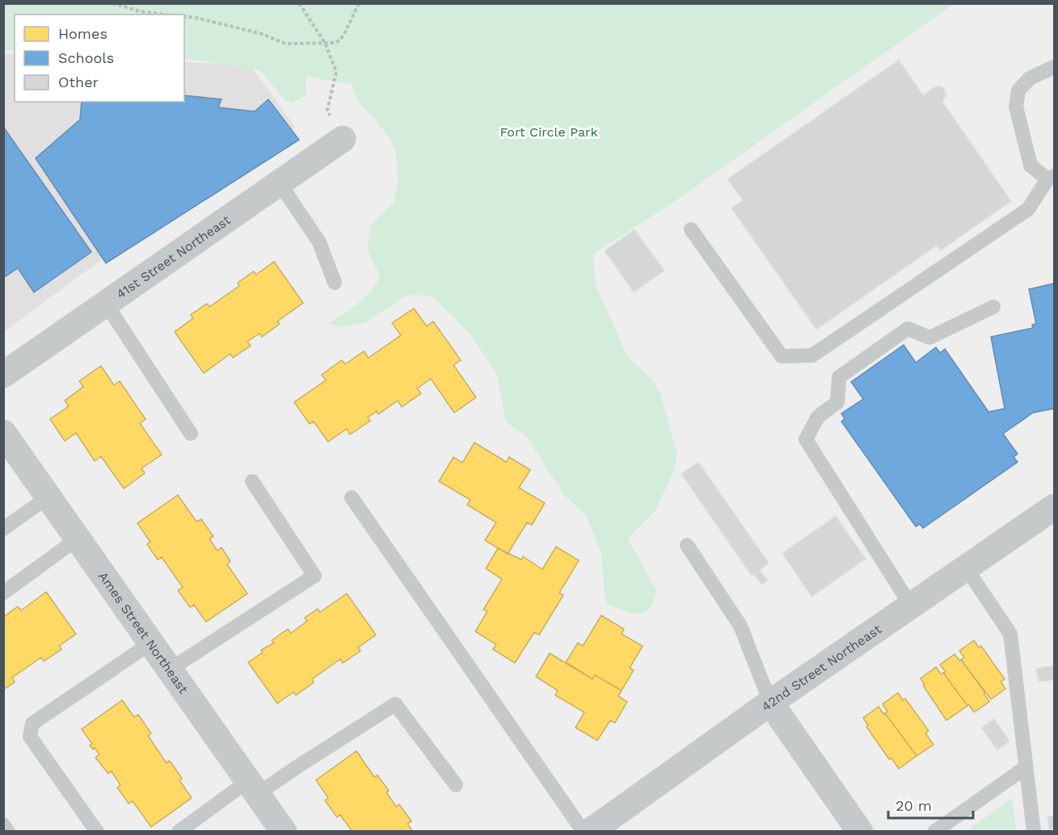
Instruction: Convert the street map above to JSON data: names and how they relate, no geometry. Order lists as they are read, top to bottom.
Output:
{
  "streets": {
    "street": ["41st Street Northeast", "Ames Street Northeast", "42nd Street Northeast"]
  },
  "parks": ["Fort Circle Park"],
  "legend": ["Homes", "Schools", "Other"],
  "scale_bar": "20 m"
}
